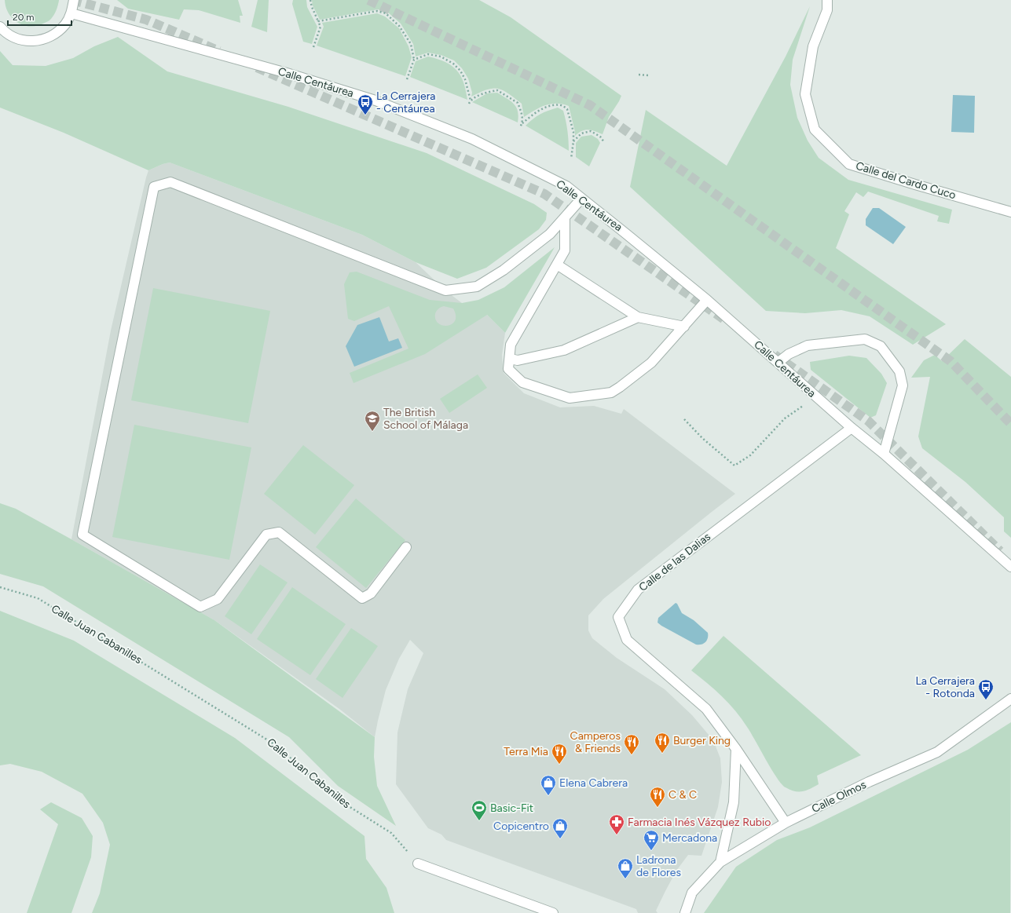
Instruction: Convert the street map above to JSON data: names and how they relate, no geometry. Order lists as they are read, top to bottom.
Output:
{
  "streets": {
    "street": [
      "Calle Centáurea",
      "Calle del Cardo Cuco",
      "Calle de las Dalias",
      "Calle Olmos"
    ],
    "path": ["Calle Juan Cabanilles"]
  },
  "crossings": [
    ["Calle Centáurea", "Calle de las Dalias"],
    ["Calle de las Dalias", "Calle Olmos"]
  ],
  "places": {
    "bus stop": ["La Cerrajera - Centáurea", "La Cerrajera - Rotonda"],
    "school or university": ["The British School of Málaga"],
    "restaurant": [
      "Burger King",
      "Camperos & Friends",
      "Terra Mia",
      "C & C"
    ],
    "shop": ["Elena Cabrera", "Copicentro", "Ladrona de Flores"],
    "sports": ["Basic-Fit"],
    "pharmacy": ["Farmacia Inés Vázquez Rubio"],
    "supermarket": ["Mercadona"]
  },
  "scale_bar": "20 m"
}
